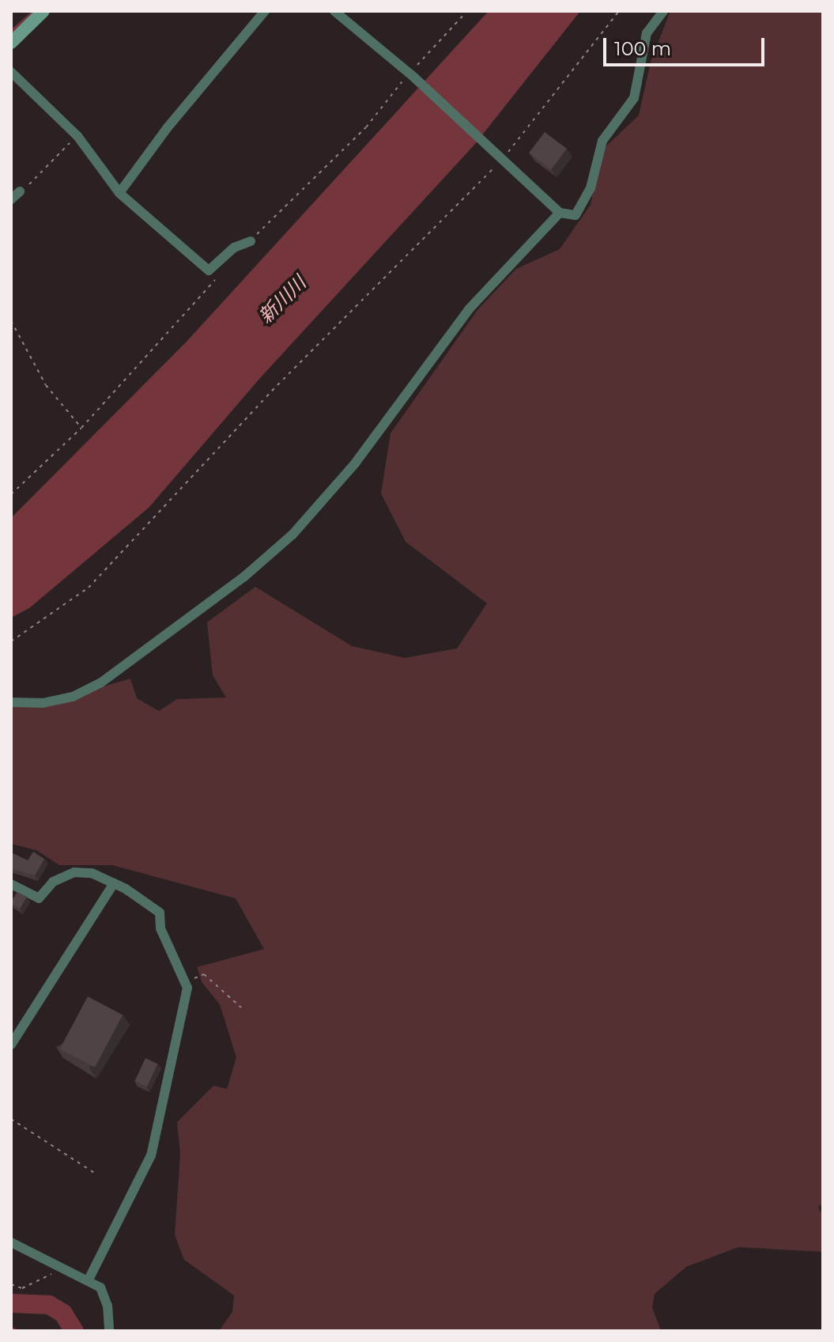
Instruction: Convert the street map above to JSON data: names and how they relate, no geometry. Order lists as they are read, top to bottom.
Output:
{
  "water": ["新川川"],
  "scale_bar": "100 m"
}
